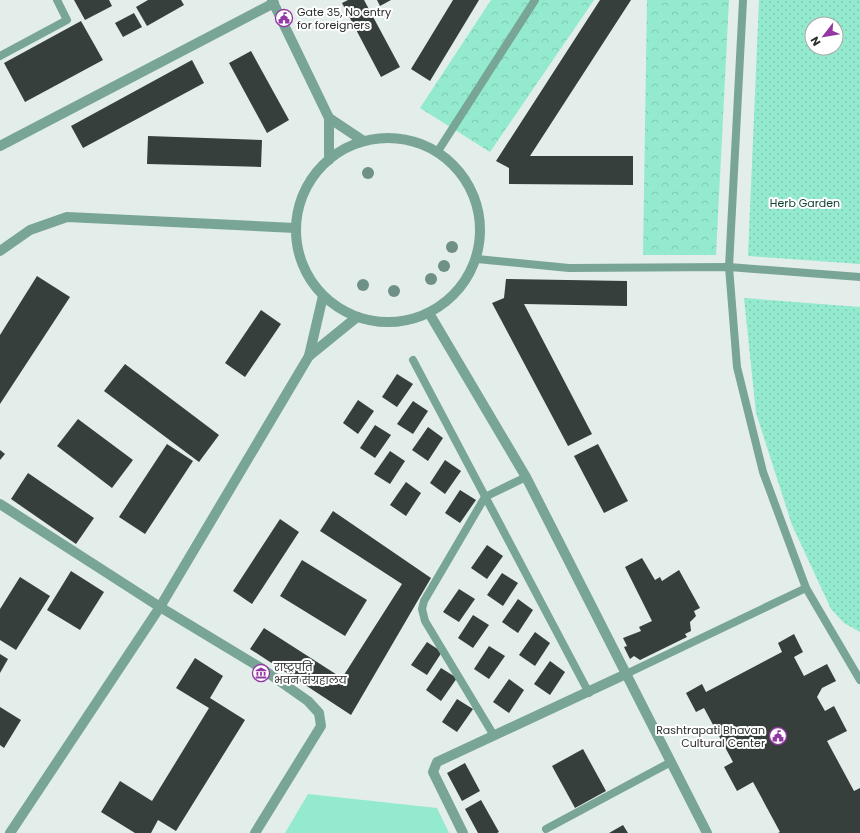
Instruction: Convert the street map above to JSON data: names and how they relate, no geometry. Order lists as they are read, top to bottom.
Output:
{
  "parks": ["Herb Garden"],
  "places": {
    "public building": ["Gate 35, No entry for foreigners", "Rashtrapati Bhavan Cultural Center"],
    "museum": ["राष्ट्रपति भवन संग्रहालय"]
  },
  "north": "bottom left"
}
